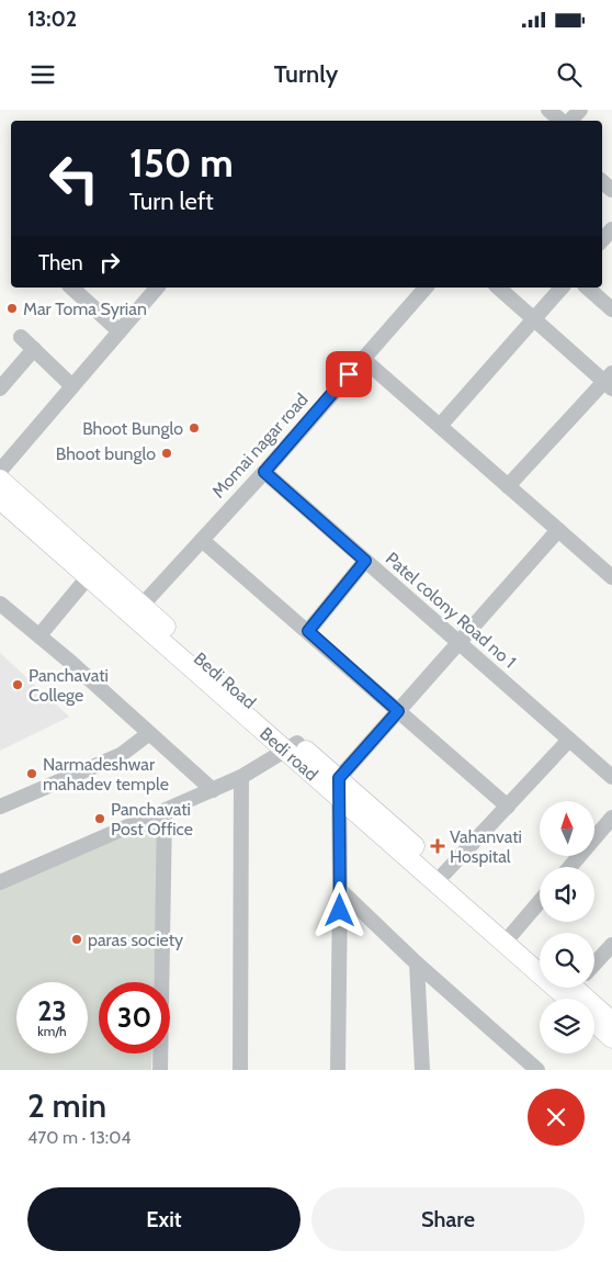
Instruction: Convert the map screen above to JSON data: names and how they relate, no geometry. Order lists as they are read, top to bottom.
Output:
{
  "streets": {
    "main road": ["Bedi Road", "Bedi road"],
    "street": ["Momai nagar road", "Patel colony Road no 1"]
  },
  "crossings": [
    ["Momai nagar road", "Patel colony Road no 1"],
    ["Momai nagar road", "Bedi Road"],
    ["Bedi Road", "Bedi road"]
  ],
  "places": {
    "other": [
      "Mar Toma Syrian",
      "Bhoot Bunglo",
      "Bhoot bunglo",
      "Panchavati College",
      "Narmadeshwar mahadev temple",
      "Panchavati Post Office",
      "paras society"
    ],
    "health": ["Vahanvati Hospital"]
  },
  "north": "top",
  "page": {
    "status": "13:02",
    "header": "Turnly",
    "turn": ["150 m", "Turn left"],
    "then": "Then",
    "speed": "23 km/h",
    "limit": "30",
    "heading": ["2 min", "470 m · 13:04"],
    "buttons": ["Exit", "Share"]
  }
}
